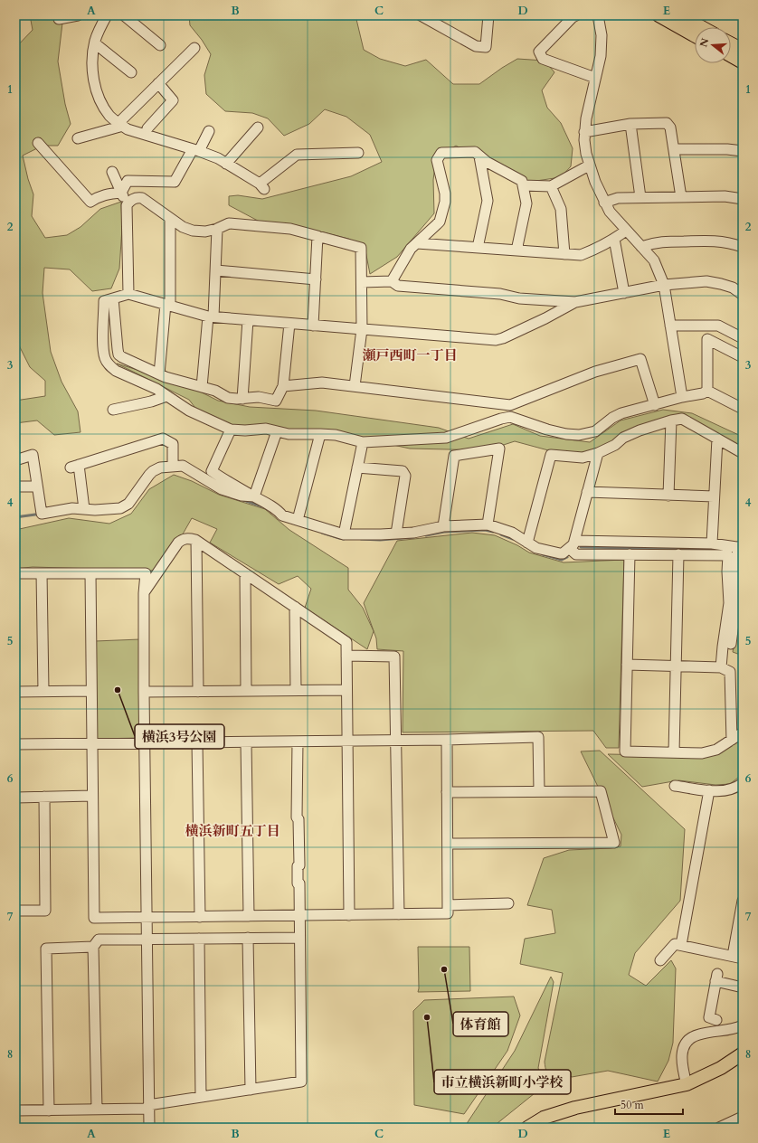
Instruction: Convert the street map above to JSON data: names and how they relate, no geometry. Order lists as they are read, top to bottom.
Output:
{
  "districts": ["瀬戸西町一丁目", "横浜新町五丁目"],
  "places": ["横浜3号公園", "体育館", "市立横浜新町小学校"],
  "scale_bar": "50 m",
  "north": "left",
  "grid": {
    "columns": [
      "A",
      "B",
      "C",
      "D",
      "E"
    ],
    "rows": [
      "1",
      "2",
      "3",
      "4",
      "5",
      "6",
      "7",
      "8"
    ]
  }
}
